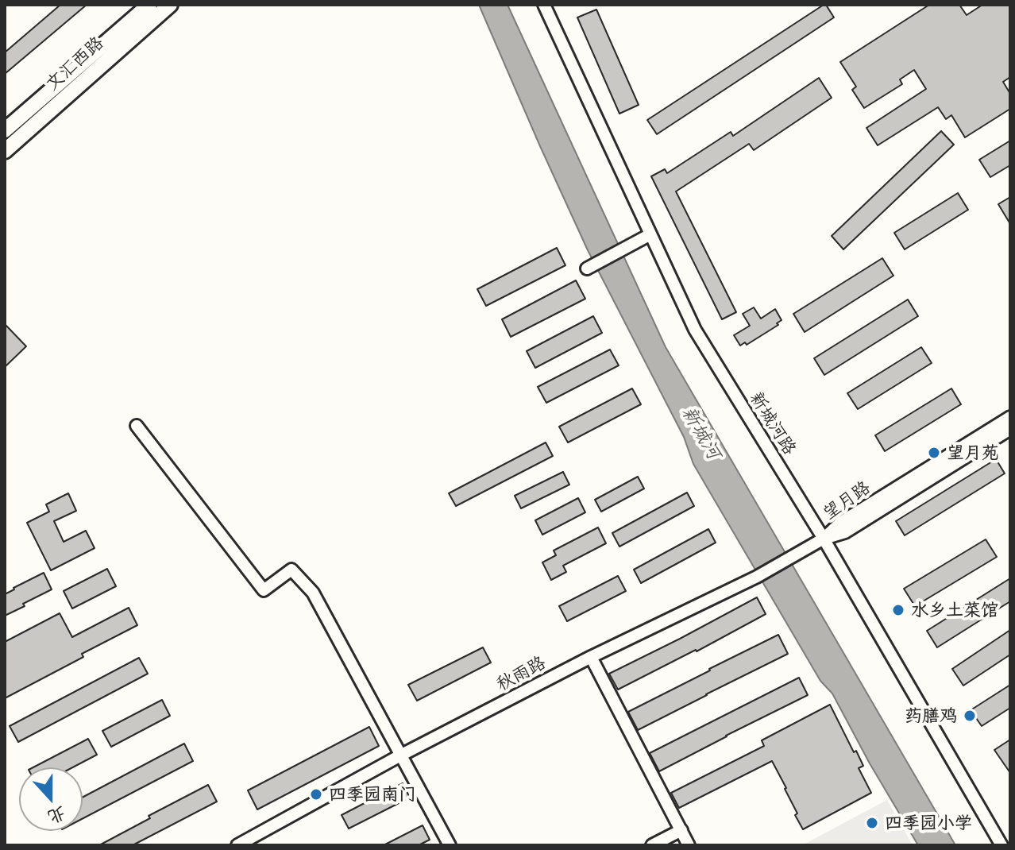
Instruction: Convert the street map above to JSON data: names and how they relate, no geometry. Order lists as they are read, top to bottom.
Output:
{
  "streets": {
    "main road": ["文汇西路"],
    "street": ["新城河路", "望月路", "秋雨路"]
  },
  "crossings": [
    ["新城河路", "望月路"],
    ["新城河路", "秋雨路"],
    ["望月路", "秋雨路"]
  ],
  "water": ["新城河"],
  "places": [
    "望月苑",
    "水乡土菜馆",
    "药膳鸡",
    "四季园南门",
    "四季园小学"
  ],
  "north": "bottom"
}
